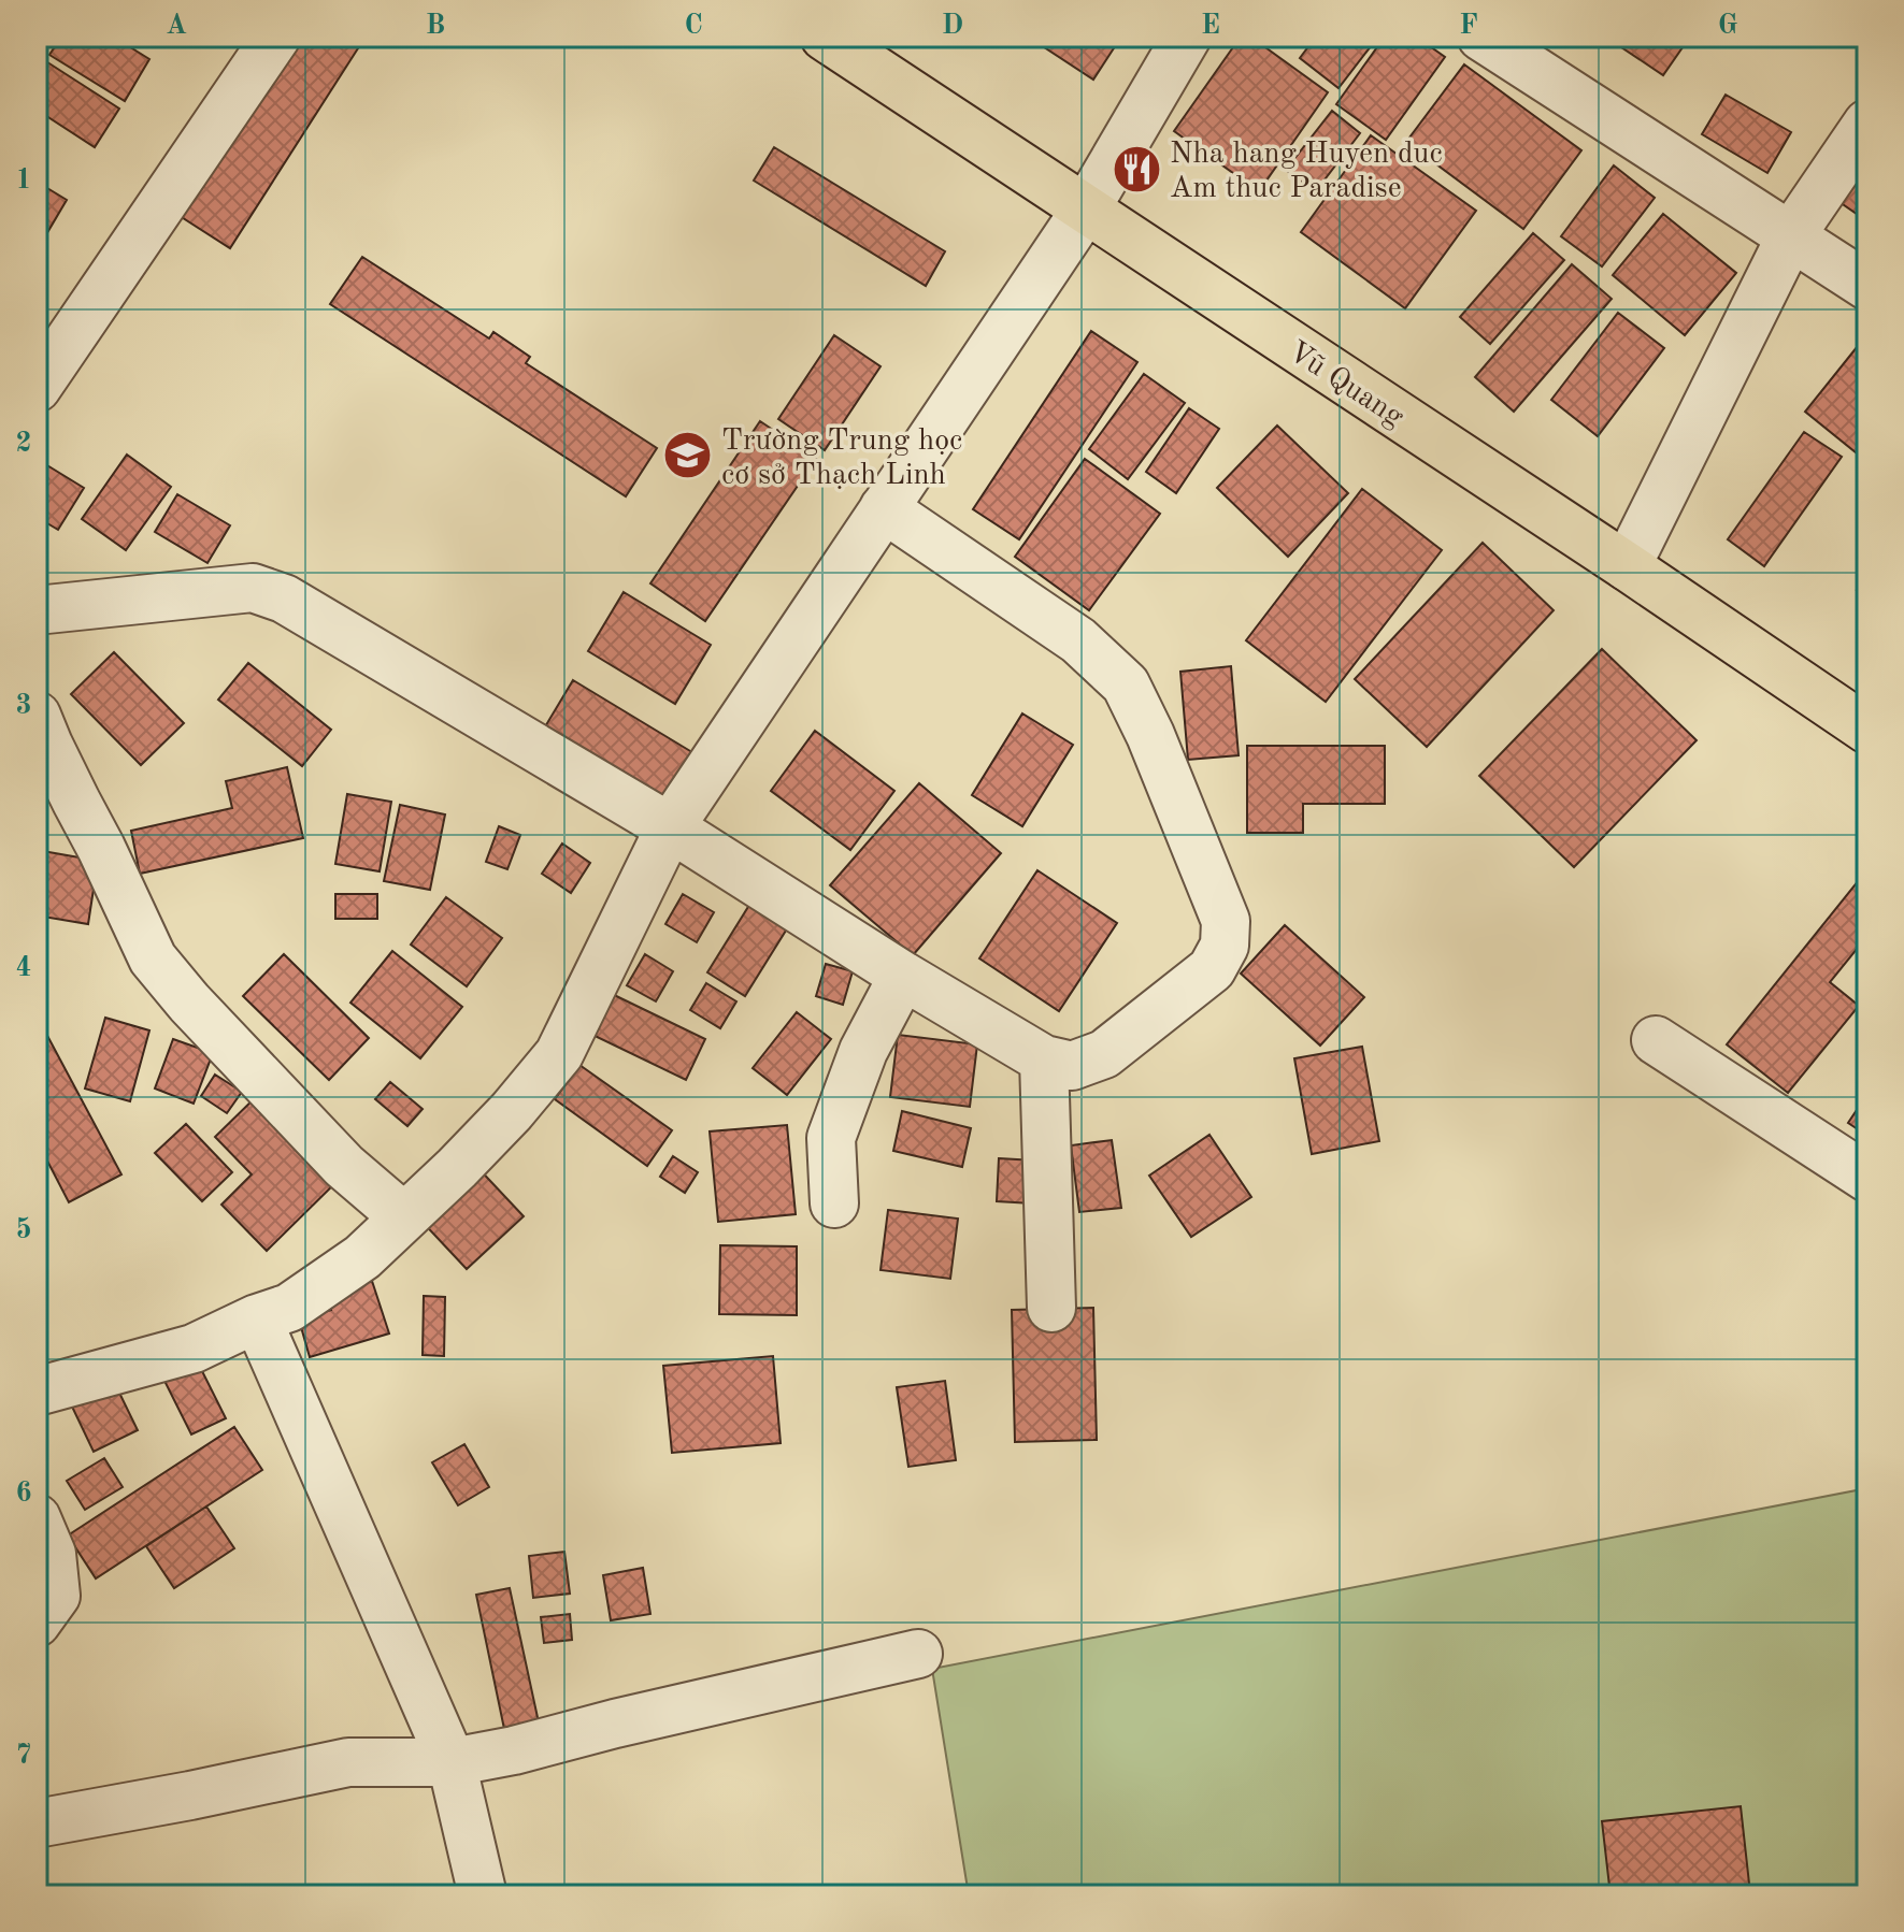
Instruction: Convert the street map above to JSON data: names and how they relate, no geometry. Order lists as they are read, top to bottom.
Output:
{
  "streets": {
    "main road": ["Vũ Quang"]
  },
  "places": {
    "restaurant": ["Nha hang Huyen duc Am thuc Paradise"],
    "school or university": ["Trường Trung học cơ sở Thạch Linh"]
  },
  "grid": {
    "columns": [
      "A",
      "B",
      "C",
      "D",
      "E",
      "F",
      "G"
    ],
    "rows": [
      "1",
      "2",
      "3",
      "4",
      "5",
      "6",
      "7"
    ]
  }
}
